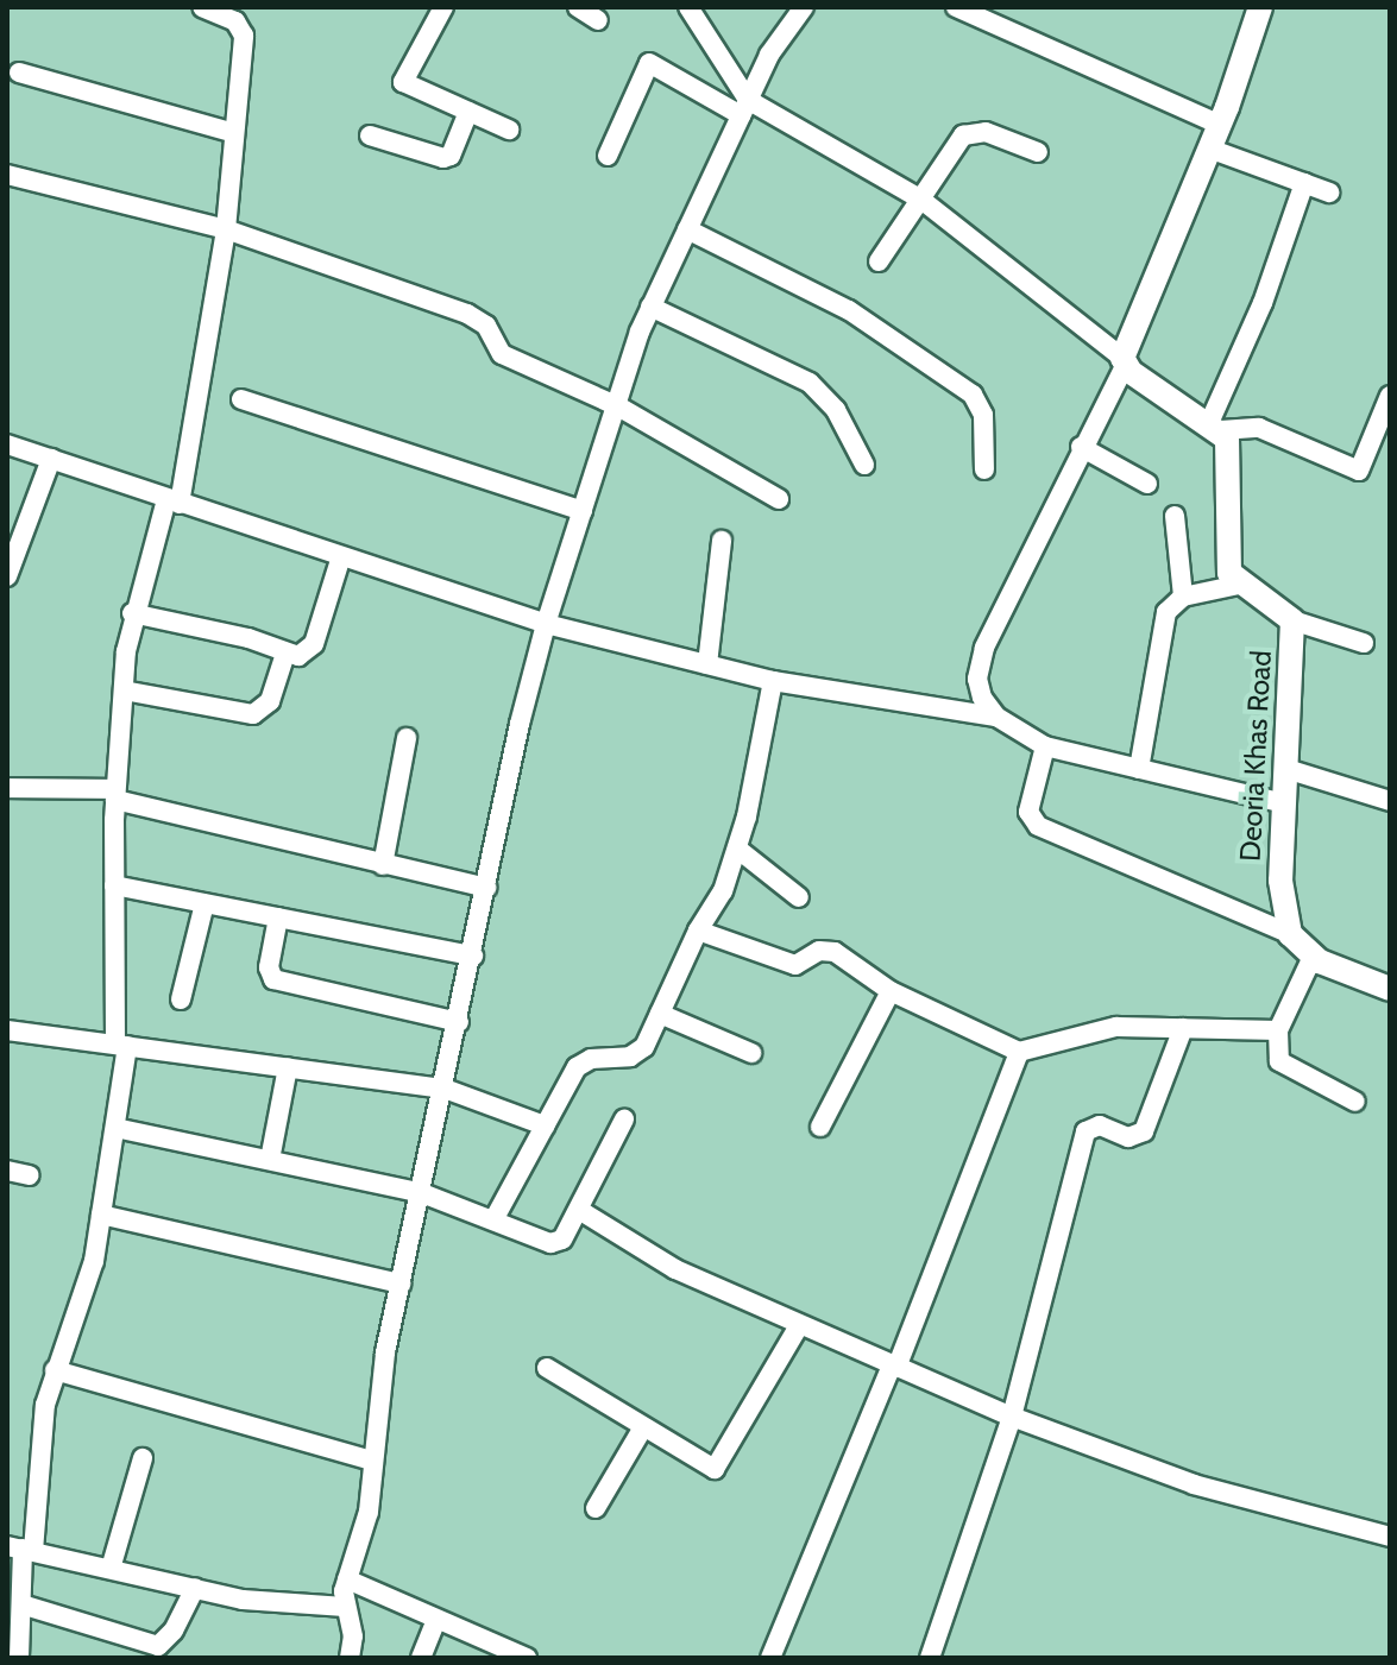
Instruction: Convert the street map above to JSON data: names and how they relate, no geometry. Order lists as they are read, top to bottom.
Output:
{
  "streets": {
    "street": ["Deoria Khas Road"]
  }
}
